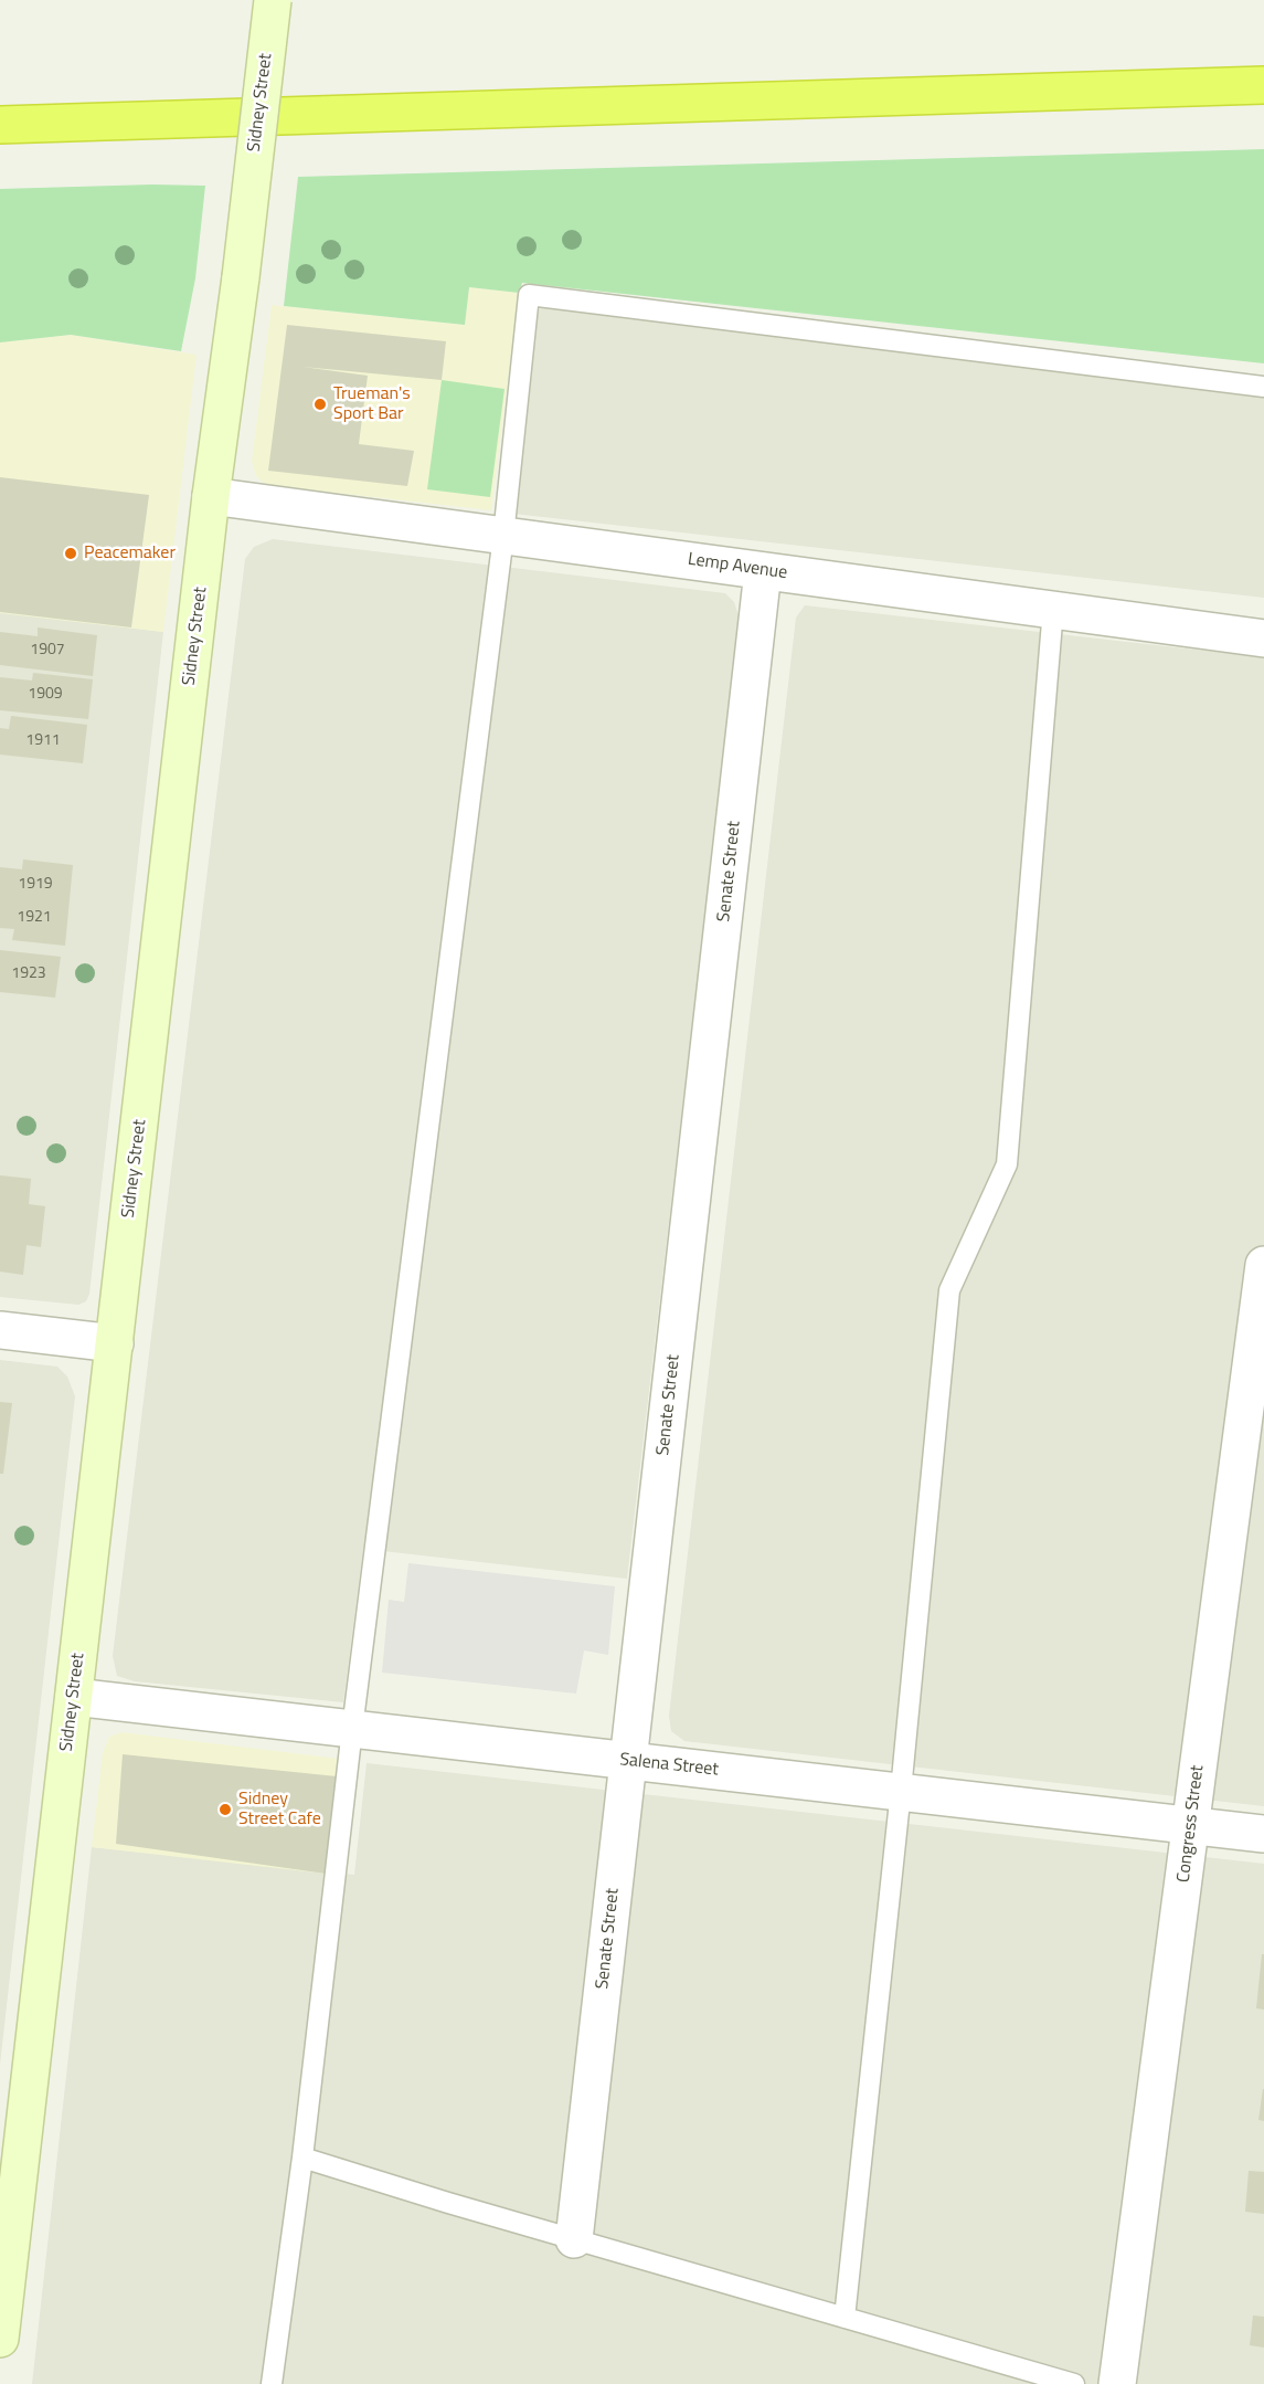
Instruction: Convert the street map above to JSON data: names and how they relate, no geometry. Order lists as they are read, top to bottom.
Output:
{
  "streets": {
    "street": [
      "Sidney Street",
      "Lemp Avenue",
      "Senate Street",
      "Salena Street",
      "Congress Street"
    ]
  },
  "crossings": [
    ["Sidney Street", "Lemp Avenue"],
    ["Sidney Street", "Salena Street"],
    ["Lemp Avenue", "Senate Street"],
    ["Senate Street", "Salena Street"],
    ["Salena Street", "Congress Street"]
  ],
  "places": ["Trueman's Sport Bar", "Peacemaker", "Sidney Street Cafe"],
  "house_numbers": [
    "1907",
    "1909",
    "1911",
    "1919",
    "1921",
    "1923"
  ]
}
